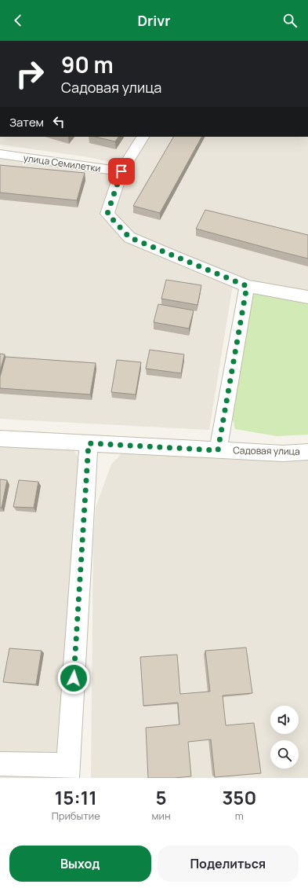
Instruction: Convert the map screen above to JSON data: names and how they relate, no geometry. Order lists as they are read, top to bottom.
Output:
{
  "streets": {
    "street": ["улица Семилетки", "Садовая улица"]
  },
  "page": {
    "header": "Drivr",
    "turn": ["90 m", "Садовая улица"],
    "then": "Затем",
    "eta": [
      "15:11",
      "Прибытие",
      "5",
      "мин",
      "350",
      "m"
    ],
    "buttons": ["Выход", "Поделиться"]
  }
}
